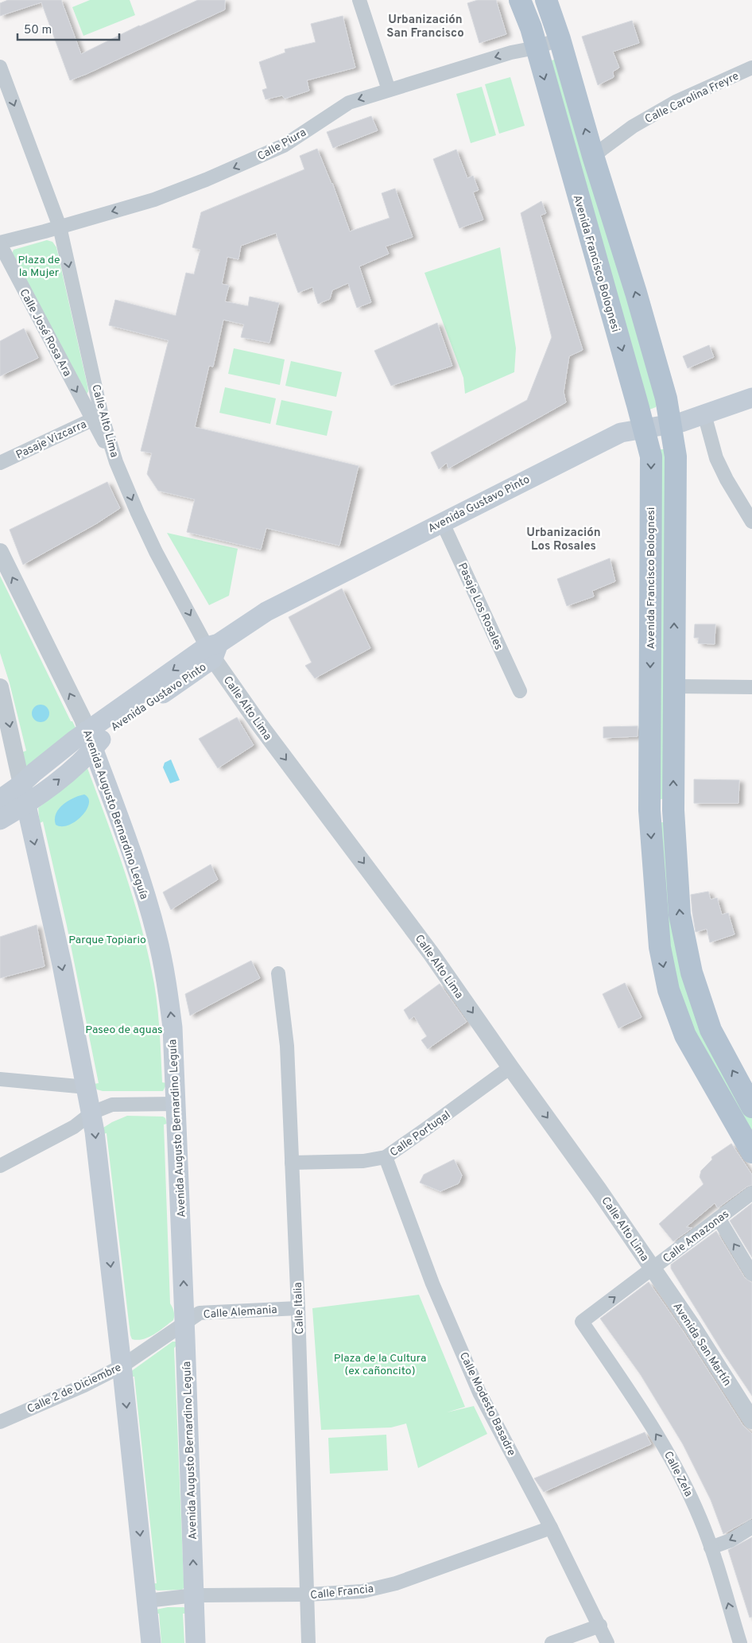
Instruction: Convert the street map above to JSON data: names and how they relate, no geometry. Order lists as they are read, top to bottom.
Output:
{
  "streets": {
    "main road": ["Avenida Francisco Bolognesi", "Avenida Gustavo Pinto", "Avenida Augusto Bernardino Leguía"],
    "street": [
      "Calle Carolina Freyre",
      "Calle Piura",
      "Calle José Rosa Ara",
      "Calle Alto Lima",
      "Pasaje Vizcarra",
      "Pasaje Los Rosales",
      "Calle Portugal",
      "Calle Amazonas",
      "Calle Italia",
      "Calle Alemania",
      "Avenida San Martín",
      "Calle 2 de Diciembre",
      "Calle Modesto Basadre",
      "Calle Zela",
      "Calle Francia"
    ]
  },
  "crossings": [
    ["Calle Piura", "Avenida Francisco Bolognesi"],
    ["Calle Piura", "Calle José Rosa Ara"],
    ["Calle Piura", "Calle Alto Lima"],
    ["Avenida Francisco Bolognesi", "Avenida Gustavo Pinto"],
    ["Calle José Rosa Ara", "Calle Alto Lima"],
    ["Calle José Rosa Ara", "Pasaje Vizcarra"],
    ["Calle Alto Lima", "Pasaje Vizcarra"],
    ["Calle Alto Lima", "Avenida Gustavo Pinto"],
    ["Calle Alto Lima", "Calle Portugal"],
    ["Calle Alto Lima", "Calle Amazonas"],
    ["Calle Alto Lima", "Avenida San Martín"],
    ["Avenida Gustavo Pinto", "Pasaje Los Rosales"],
    ["Avenida Gustavo Pinto", "Avenida Augusto Bernardino Leguía"],
    ["Avenida Augusto Bernardino Leguía", "Calle Alemania"],
    ["Avenida Augusto Bernardino Leguía", "Calle 2 de Diciembre"],
    ["Avenida Augusto Bernardino Leguía", "Calle Francia"],
    ["Calle Portugal", "Calle Italia"],
    ["Calle Portugal", "Calle Modesto Basadre"],
    ["Calle Amazonas", "Avenida San Martín"],
    ["Calle Amazonas", "Calle Zela"],
    ["Calle Italia", "Calle Alemania"],
    ["Calle Italia", "Calle Francia"],
    ["Calle Alemania", "Calle 2 de Diciembre"],
    ["Calle Modesto Basadre", "Calle Francia"]
  ],
  "one_way": [
    "Calle Piura",
    "Calle José Rosa Ara",
    "Calle Alto Lima",
    "Avenida Augusto Bernardino Leguía",
    "Calle Amazonas",
    "Calle Zela"
  ],
  "districts": ["Urbanización San Francisco", "Urbanización Los Rosales"],
  "parks": [
    "Plaza de la Mujer",
    "Parque Topiario",
    "Paseo de aguas",
    "Plaza de la Cultura (ex cañoncito)"
  ],
  "scale_bar": "50 m"
}
